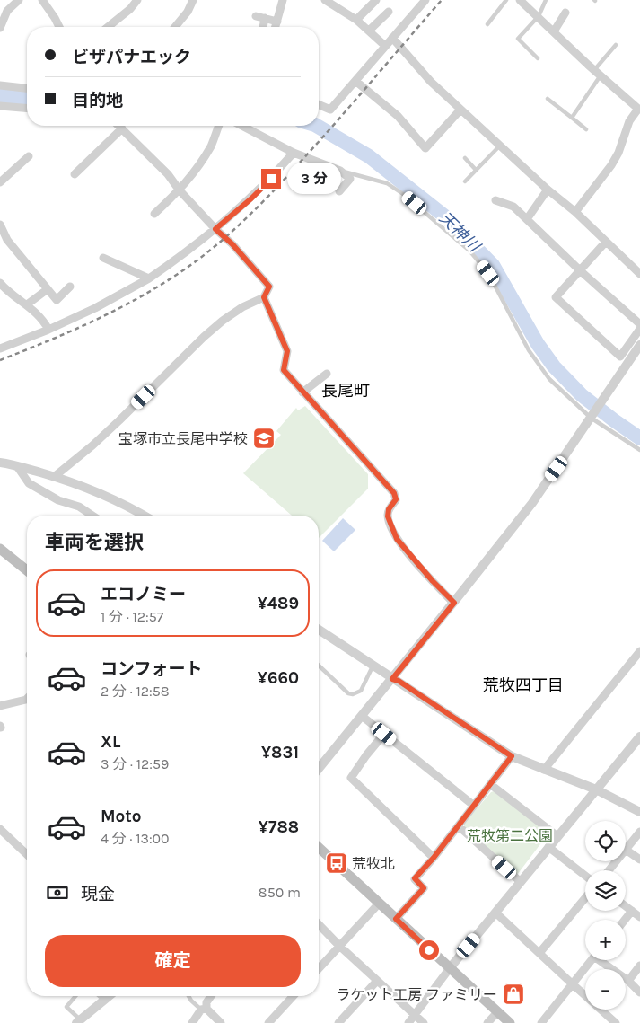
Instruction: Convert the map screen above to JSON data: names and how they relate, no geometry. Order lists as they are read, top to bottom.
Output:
{
  "districts": ["長尾町", "荒牧四丁目"],
  "water": ["天神川"],
  "parks": ["荒牧第二公園"],
  "places": {
    "school or university": ["宝塚市立長尾中学校"],
    "bus stop": ["荒牧北"],
    "shop": ["ラケット工房 ファミリー"]
  },
  "page": {
    "banner": ["ビザパナエック", "目的地"],
    "bubble": "3 分",
    "heading": "車両を選択",
    "list": [
      {
        "name": "エコノミー",
        "note": "1 分 · 12:57",
        "value": "¥489"
      },
      {
        "name": "コンフォート",
        "note": "2 分 · 12:58",
        "value": "¥660"
      },
      {
        "name": "XL",
        "note": "3 分 · 12:59",
        "value": "¥831"
      },
      {
        "name": "Moto",
        "note": "4 分 · 13:00",
        "value": "¥788"
      }
    ],
    "map_buttons": ["+", "−"],
    "pay": ["現金", "850 m"],
    "buttons": "確定"
  }
}
